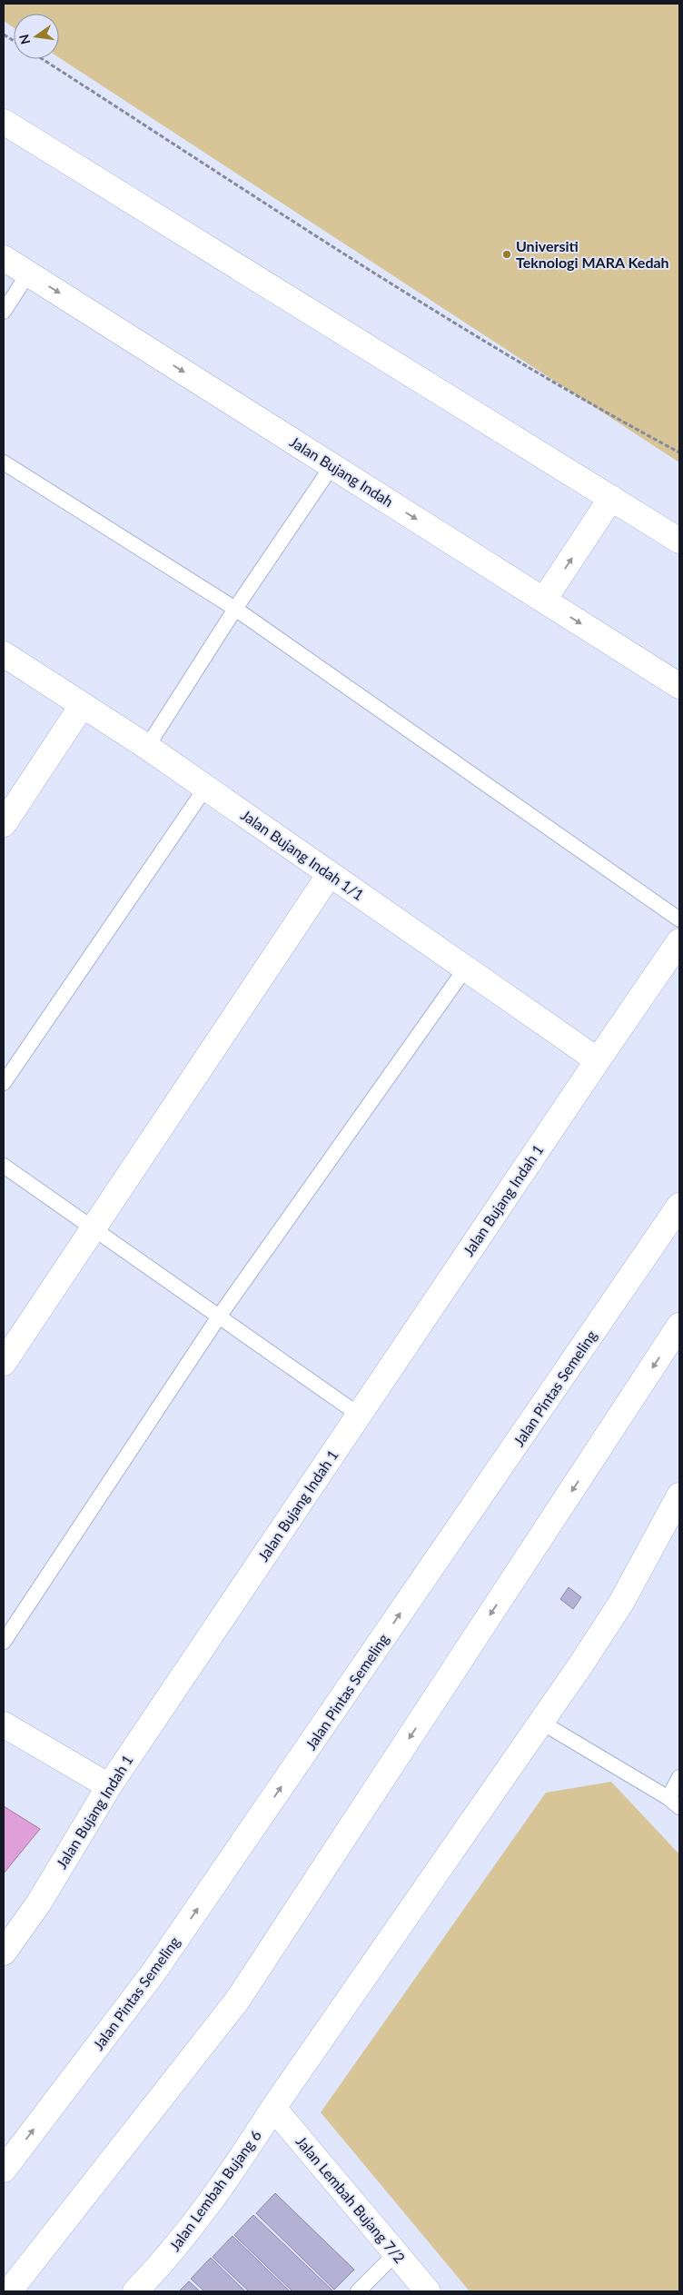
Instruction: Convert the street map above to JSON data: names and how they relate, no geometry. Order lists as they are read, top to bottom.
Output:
{
  "streets": {
    "street": [
      "Jalan Bujang Indah",
      "Jalan Bujang Indah 1/1",
      "Jalan Bujang Indah 1",
      "Jalan Pintas Semeling",
      "Jalan Lembah Bujang 6",
      "Jalan Lembah Bujang 7/2"
    ]
  },
  "crossings": [
    ["Jalan Bujang Indah 1/1", "Jalan Bujang Indah 1"],
    ["Jalan Lembah Bujang 6", "Jalan Lembah Bujang 7/2"]
  ],
  "places": ["Universiti Teknologi MARA Kedah"],
  "north": "left"
}
